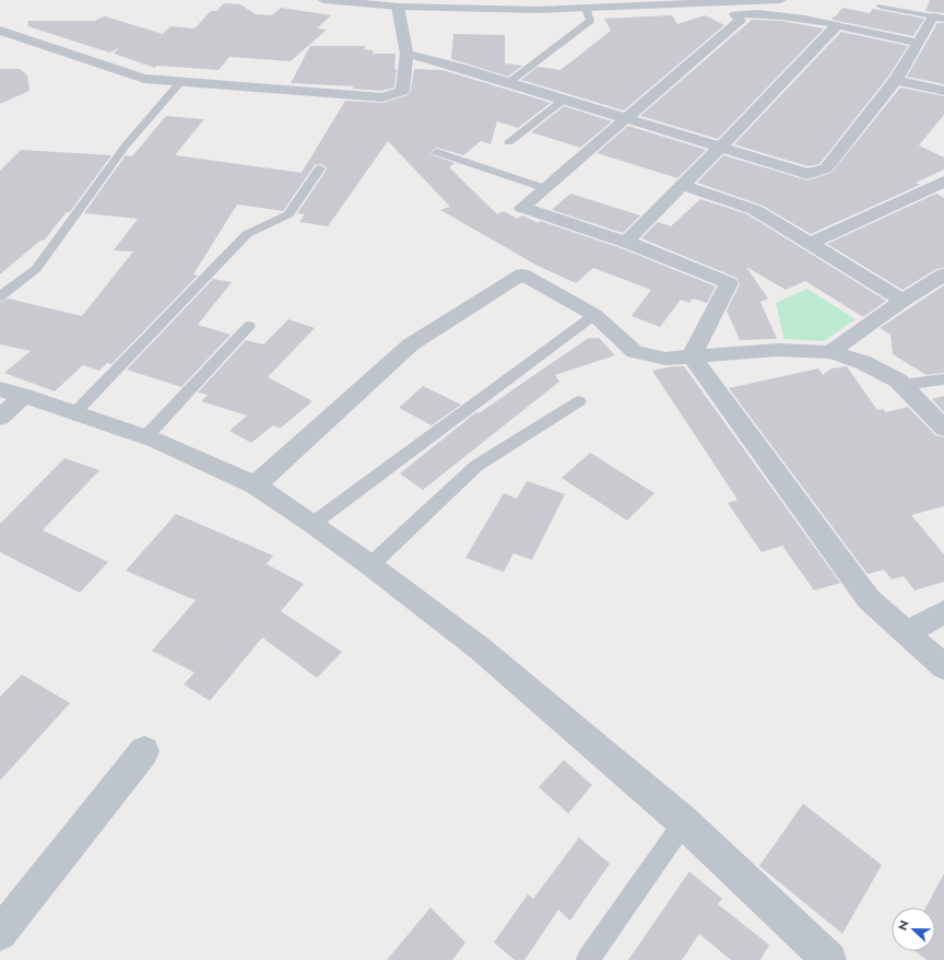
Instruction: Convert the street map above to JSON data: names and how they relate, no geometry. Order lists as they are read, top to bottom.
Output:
{
  "north": "left"
}
